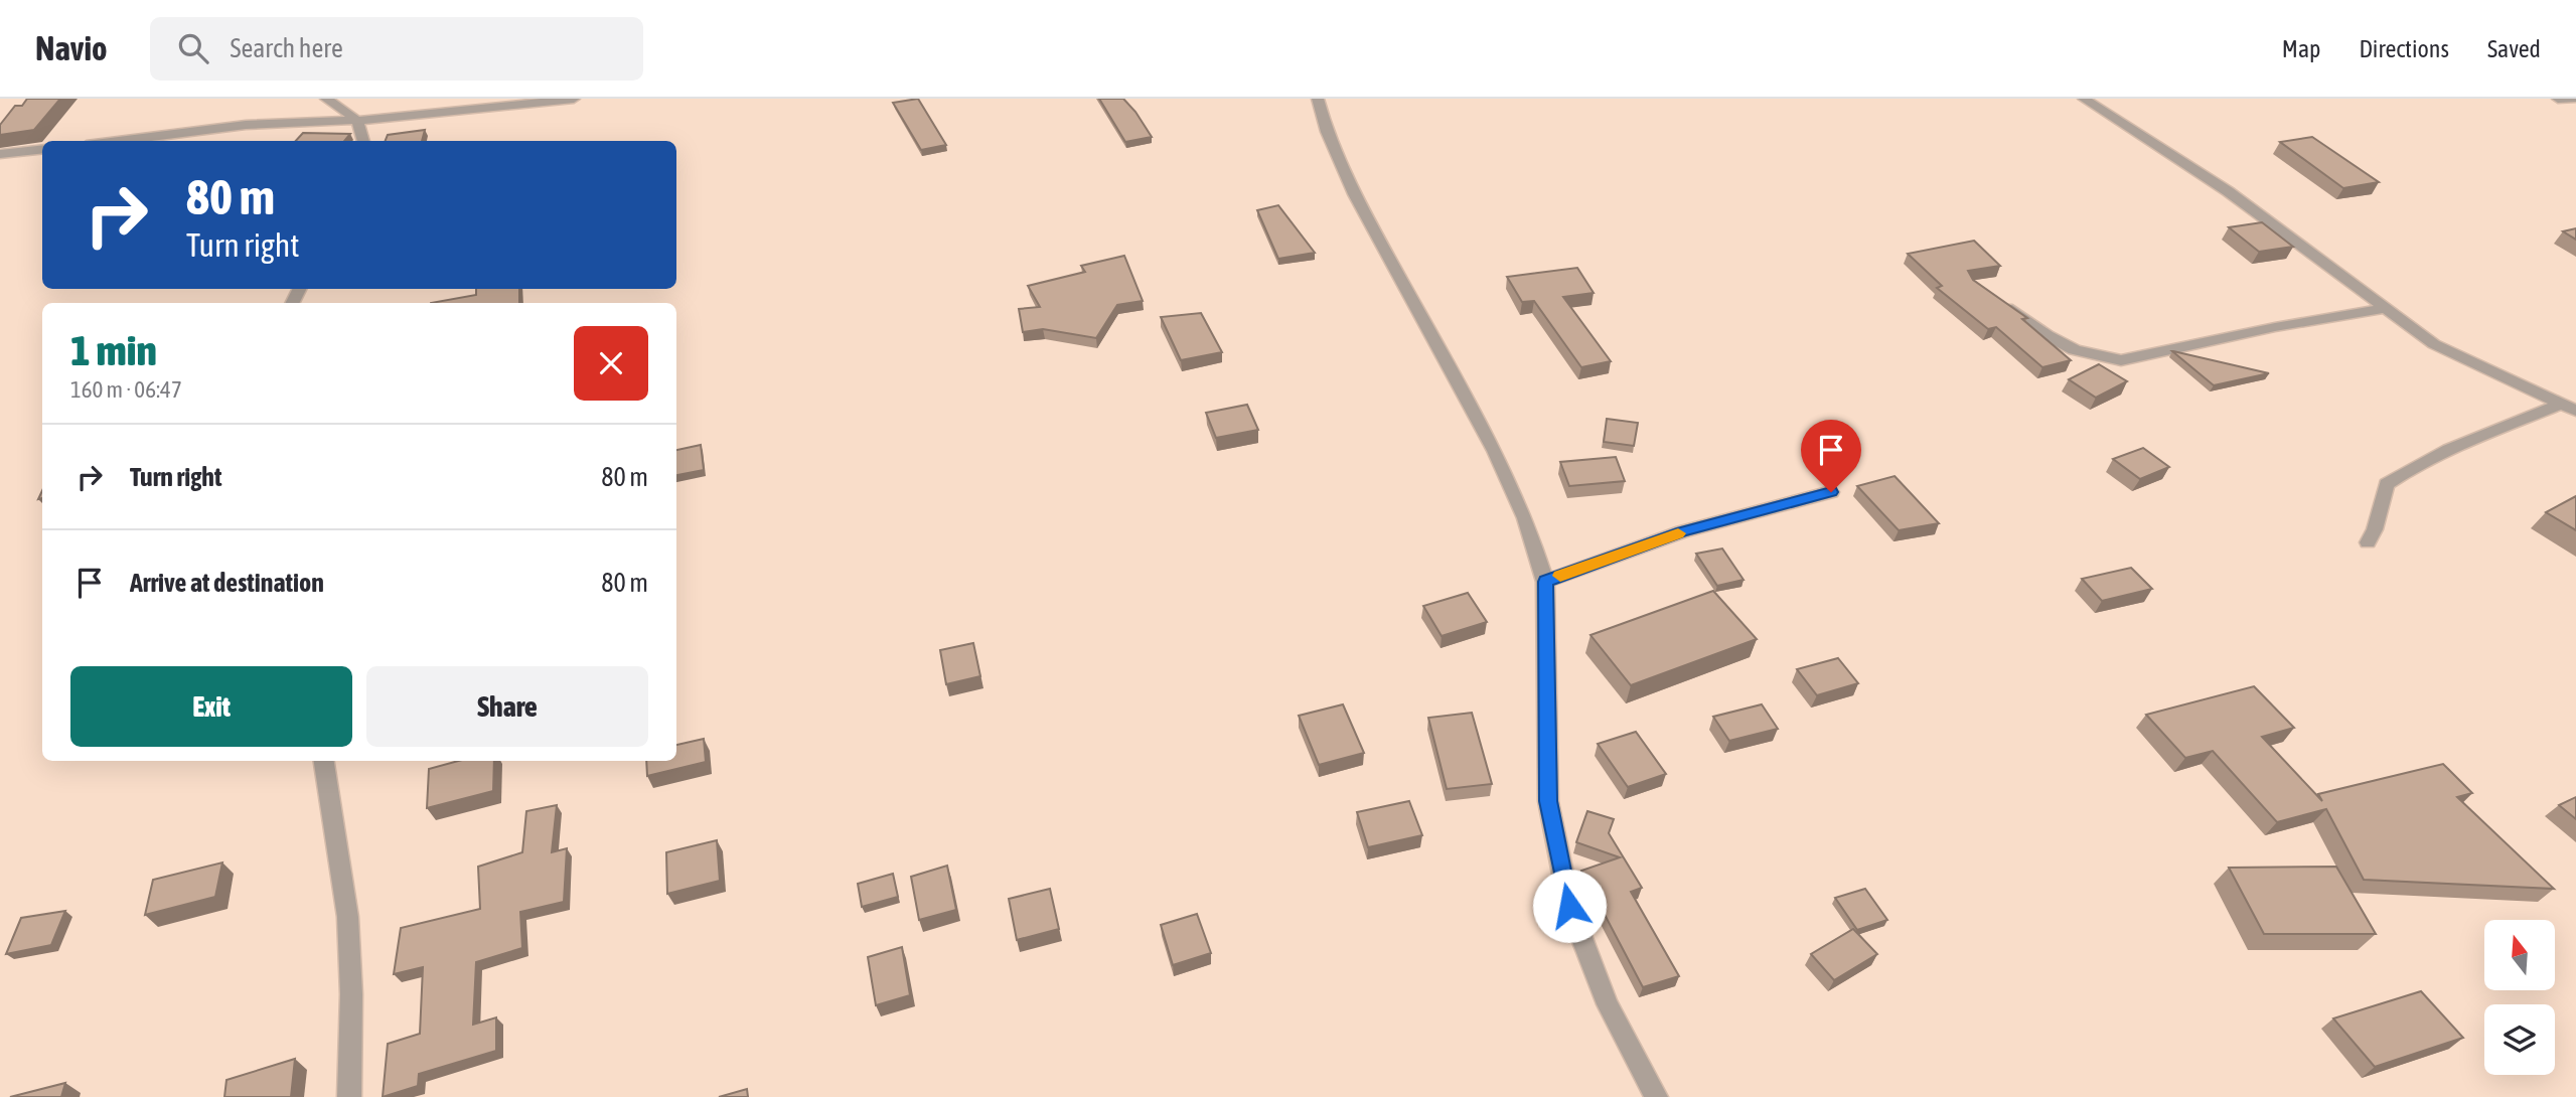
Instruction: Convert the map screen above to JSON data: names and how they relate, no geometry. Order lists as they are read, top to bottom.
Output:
{
  "north": "top",
  "page": {
    "header": "Navio",
    "search": "Search here",
    "nav": ["Map", "Directions", "Saved"],
    "turn": ["80 m", "Turn right"],
    "heading": ["1 min", "160 m · 06:47"],
    "list": [
      {
        "name": "Turn right",
        "value": "80 m"
      },
      {
        "name": "Arrive at destination",
        "value": "80 m"
      }
    ],
    "buttons": ["Exit", "Share"]
  }
}
